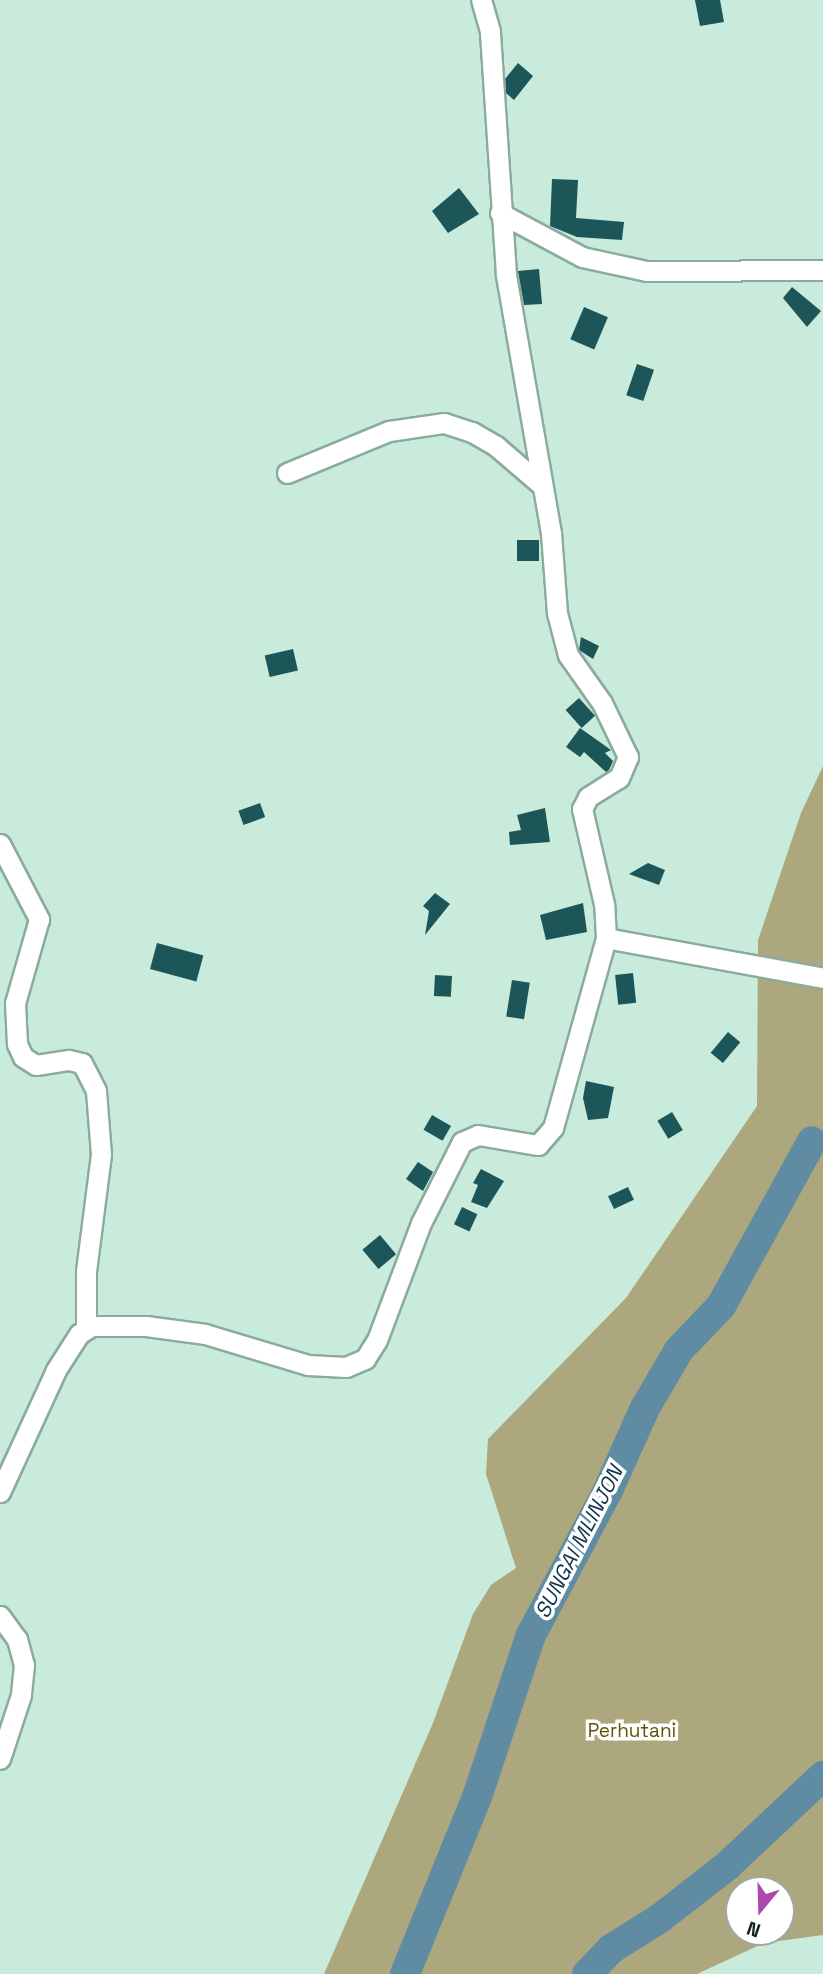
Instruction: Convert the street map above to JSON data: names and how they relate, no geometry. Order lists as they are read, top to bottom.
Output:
{
  "water": ["SUNGAI MLINJON"],
  "parks": ["Perhutani"],
  "north": "bottom"
}
